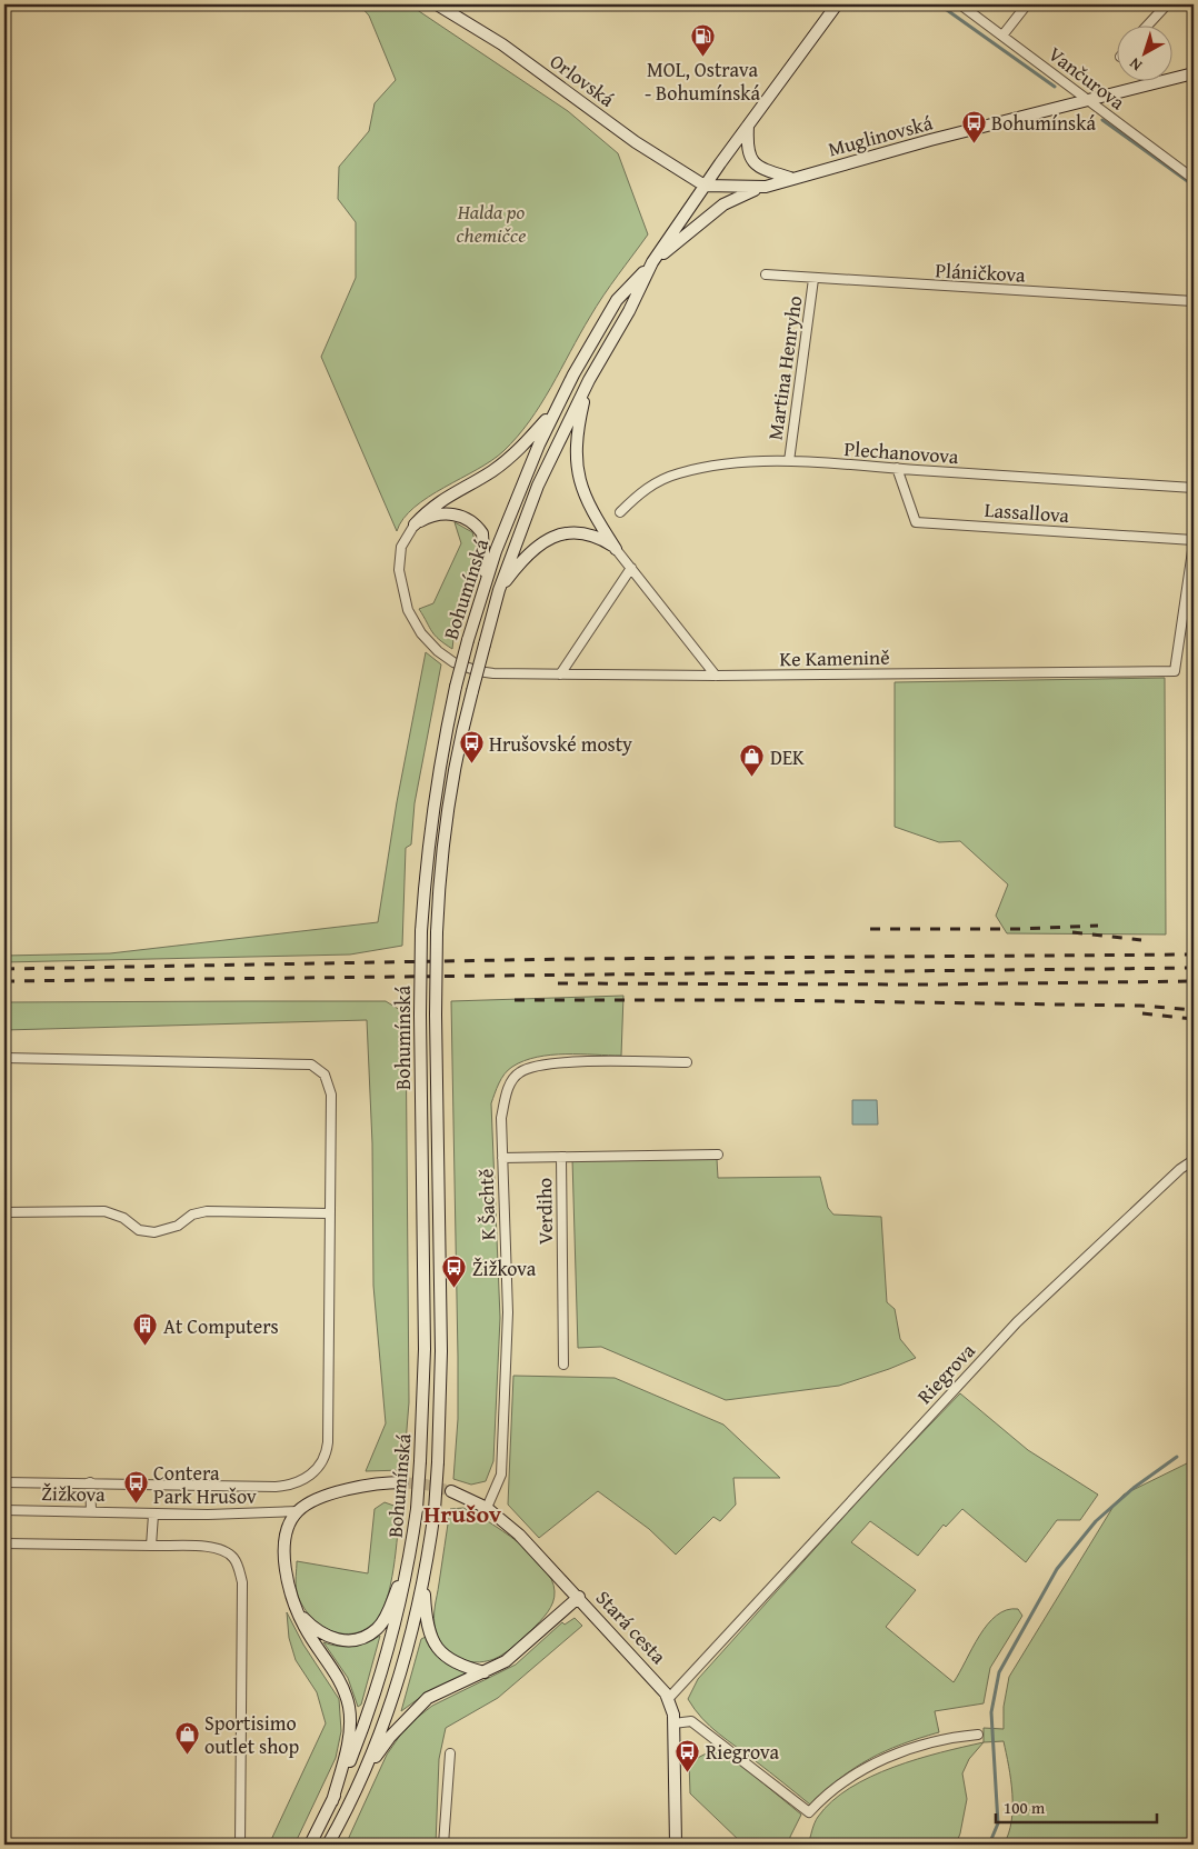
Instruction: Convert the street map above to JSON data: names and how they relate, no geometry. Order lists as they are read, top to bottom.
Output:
{
  "streets": {
    "main road": [
      "Orlovská",
      "Muglinovská",
      "Bohumínská",
      "Žižkova",
      "Stará cesta"
    ],
    "street": [
      "Vančurova",
      "Pláničkova",
      "Martina Henryho",
      "Plechanovova",
      "Lassallova",
      "Ke Kamenině",
      "K Šachtě",
      "Verdiho",
      "Riegrova"
    ]
  },
  "crossings": [
    ["Vančurova", "Muglinovská"],
    ["Orlovská", "Muglinovská"],
    ["Orlovská", "Bohumínská"],
    ["Muglinovská", "Bohumínská"],
    ["Pláničkova", "Martina Henryho"],
    ["Martina Henryho", "Plechanovova"],
    ["Plechanovova", "Lassallova"],
    ["Lassallova", "Ke Kamenině"],
    ["K Šachtě", "Verdiho"],
    ["K Šachtě", "Stará cesta"],
    ["Riegrova", "Stará cesta"]
  ],
  "districts": ["Hrušov"],
  "parks": ["Halda po chemičce"],
  "places": {
    "fuel station": ["MOL, Ostrava - Bohumínská"],
    "bus stop": [
      "Bohumínská",
      "Hrušovské mosty",
      "Žižkova",
      "Contera Park Hrušov",
      "Riegrova"
    ],
    "shop": ["DEK", "Sportisimo outlet shop"],
    "building": ["At Computers"]
  },
  "scale_bar": "100 m",
  "north": "bottom left"
}
